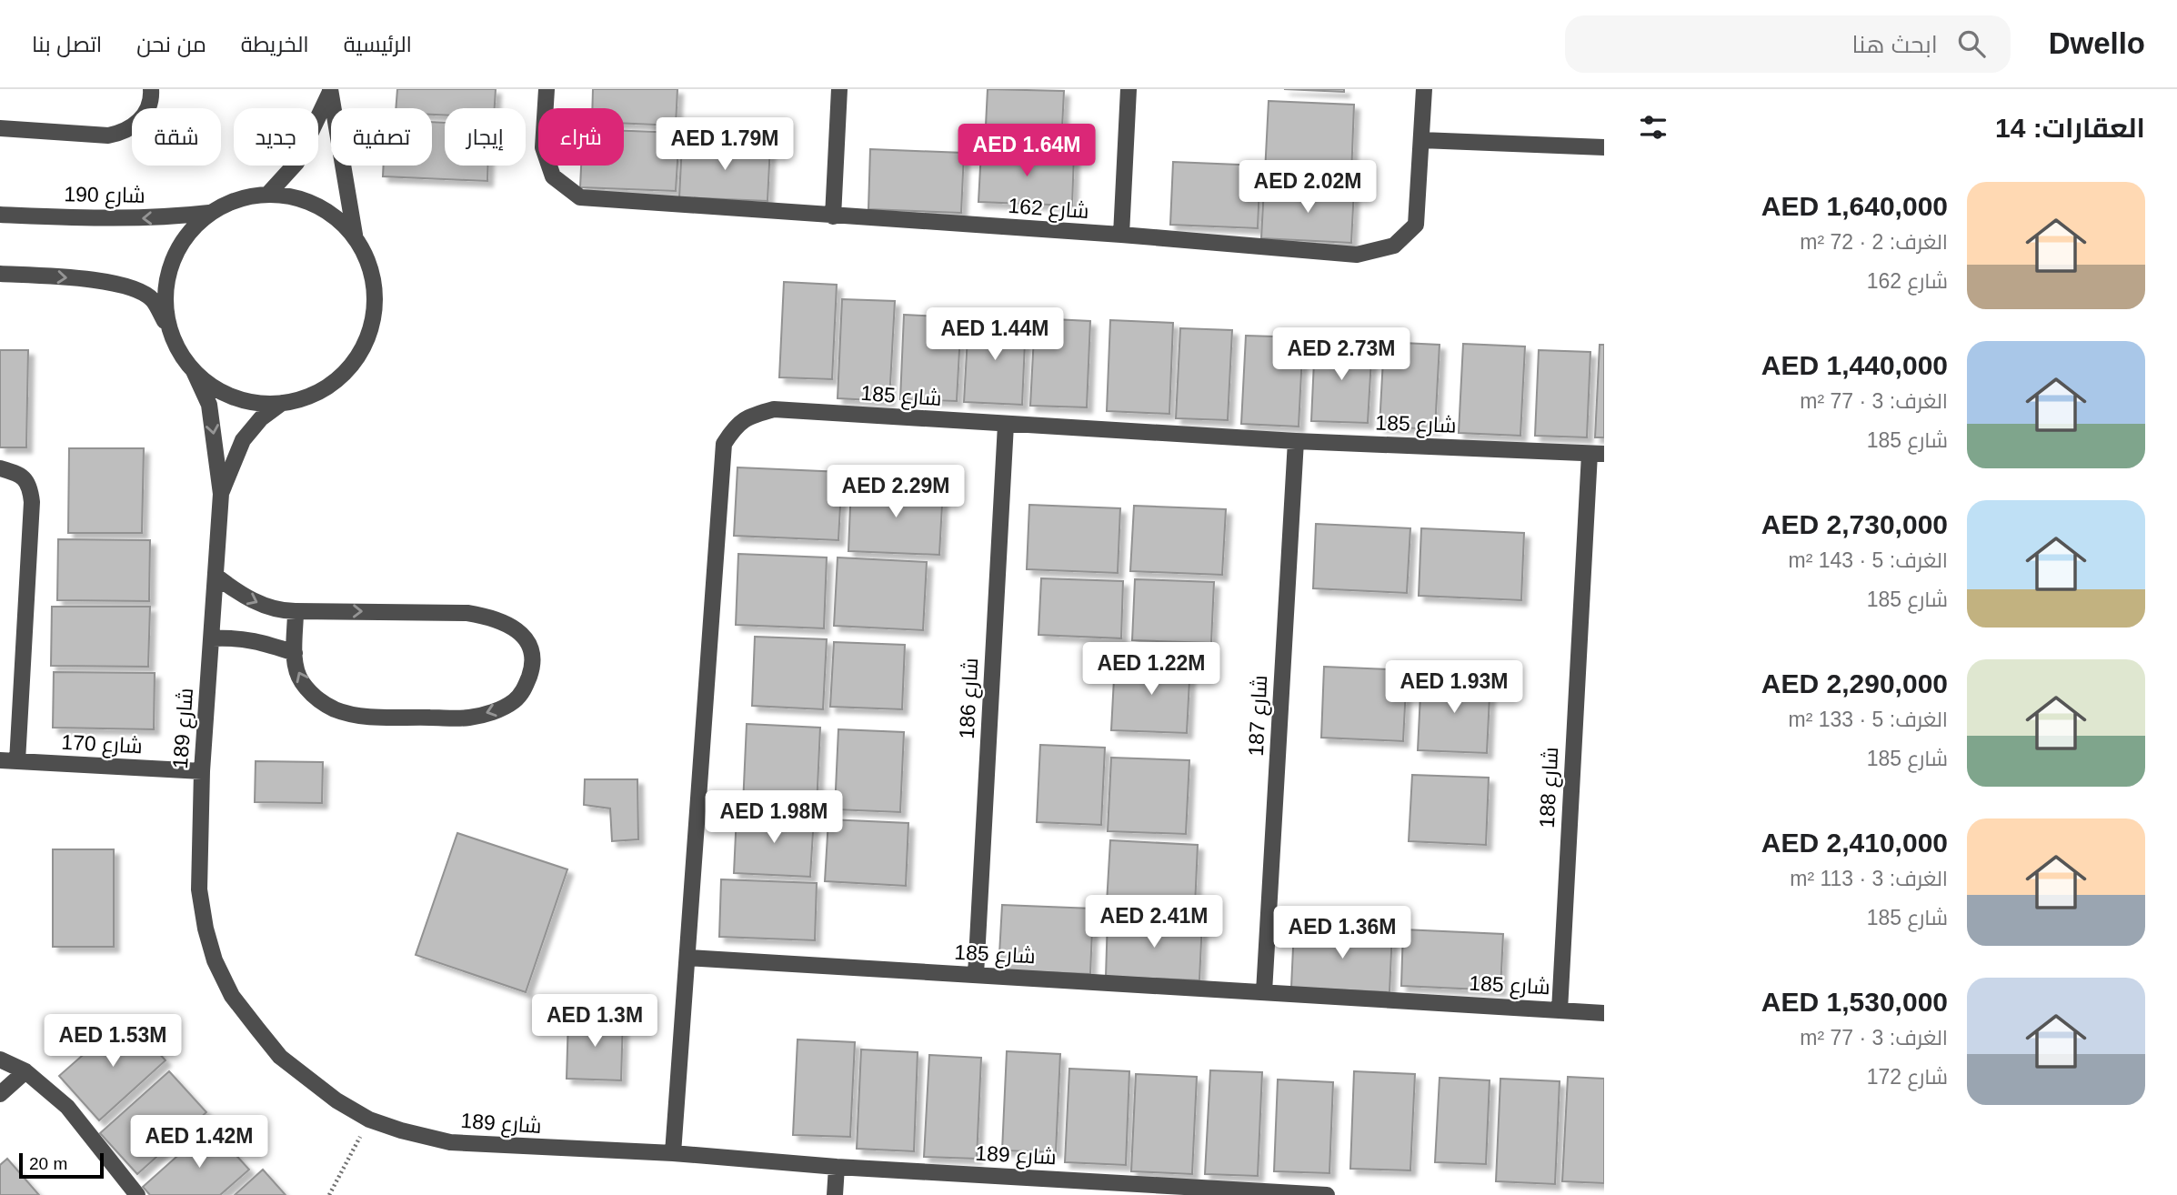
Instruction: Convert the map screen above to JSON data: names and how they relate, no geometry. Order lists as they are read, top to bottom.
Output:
{
  "streets": {
    "street": [
      "شارع 190",
      "شارع 162",
      "شارع 185",
      "شارع 186",
      "شارع 187",
      "شارع 189",
      "شارع 170",
      "شارع 188"
    ]
  },
  "crossings": [
    ["شارع 190", "شارع 189"],
    ["شارع 185", "شارع 186"],
    ["شارع 185", "شارع 187"],
    ["شارع 185", "شارع 189"],
    ["شارع 185", "شارع 188"],
    ["شارع 189", "شارع 170"]
  ],
  "one_way": ["شارع 190"],
  "scale_bar": "20 m",
  "page": {
    "header": "Dwello",
    "search": "ابحث هنا",
    "nav": [
      "الرئيسية",
      "الخريطة",
      "من نحن",
      "اتصل بنا"
    ],
    "heading": "العقارات: 14",
    "chip": [
      "شراء",
      "إيجار",
      "تصفية",
      "جديد",
      "شقة"
    ],
    "price": [
      "AED 1.79M",
      "AED 1.64M",
      "AED 2.02M",
      "AED 1.44M",
      "AED 2.73M",
      "AED 2.29M",
      "AED 1.22M",
      "AED 1.93M",
      "AED 1.98M",
      "AED 2.41M",
      "AED 1.36M",
      "AED 1.3M",
      "AED 1.53M",
      "AED 1.42M"
    ],
    "list": [
      {
        "name": "AED 1,640,000",
        "note": "الغرف: 2 · 72 m² · شارع 162"
      },
      {
        "name": "AED 1,440,000",
        "note": "الغرف: 3 · 77 m² · شارع 185"
      },
      {
        "name": "AED 2,730,000",
        "note": "الغرف: 5 · 143 m² · شارع 185"
      },
      {
        "name": "AED 2,290,000",
        "note": "الغرف: 5 · 133 m² · شارع 185"
      },
      {
        "name": "AED 2,410,000",
        "note": "الغرف: 3 · 113 m² · شارع 185"
      },
      {
        "name": "AED 1,530,000",
        "note": "الغرف: 3 · 77 m² · شارع 172"
      }
    ],
    "scale": "20 m"
  }
}
